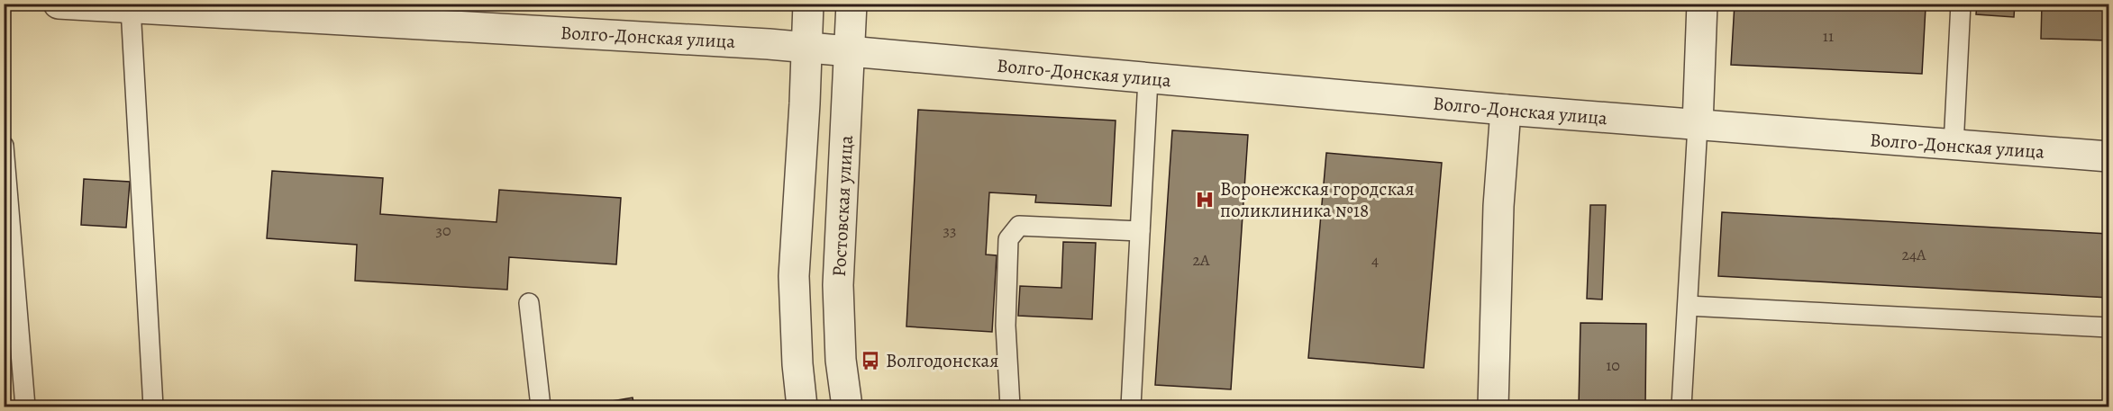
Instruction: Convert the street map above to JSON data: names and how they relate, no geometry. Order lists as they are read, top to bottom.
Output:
{
  "streets": {
    "street": ["Волго-Донская улица", "Ростовская улица"]
  },
  "crossings": [
    ["Волго-Донская улица", "Ростовская улица"]
  ],
  "places": {
    "hospital": ["Воронежская городская поликлиника №18"],
    "bus stop": ["Волгодонская"]
  },
  "house_numbers": [
    "11",
    "30",
    "33",
    "24А",
    "2А",
    "4",
    "10"
  ]
}
